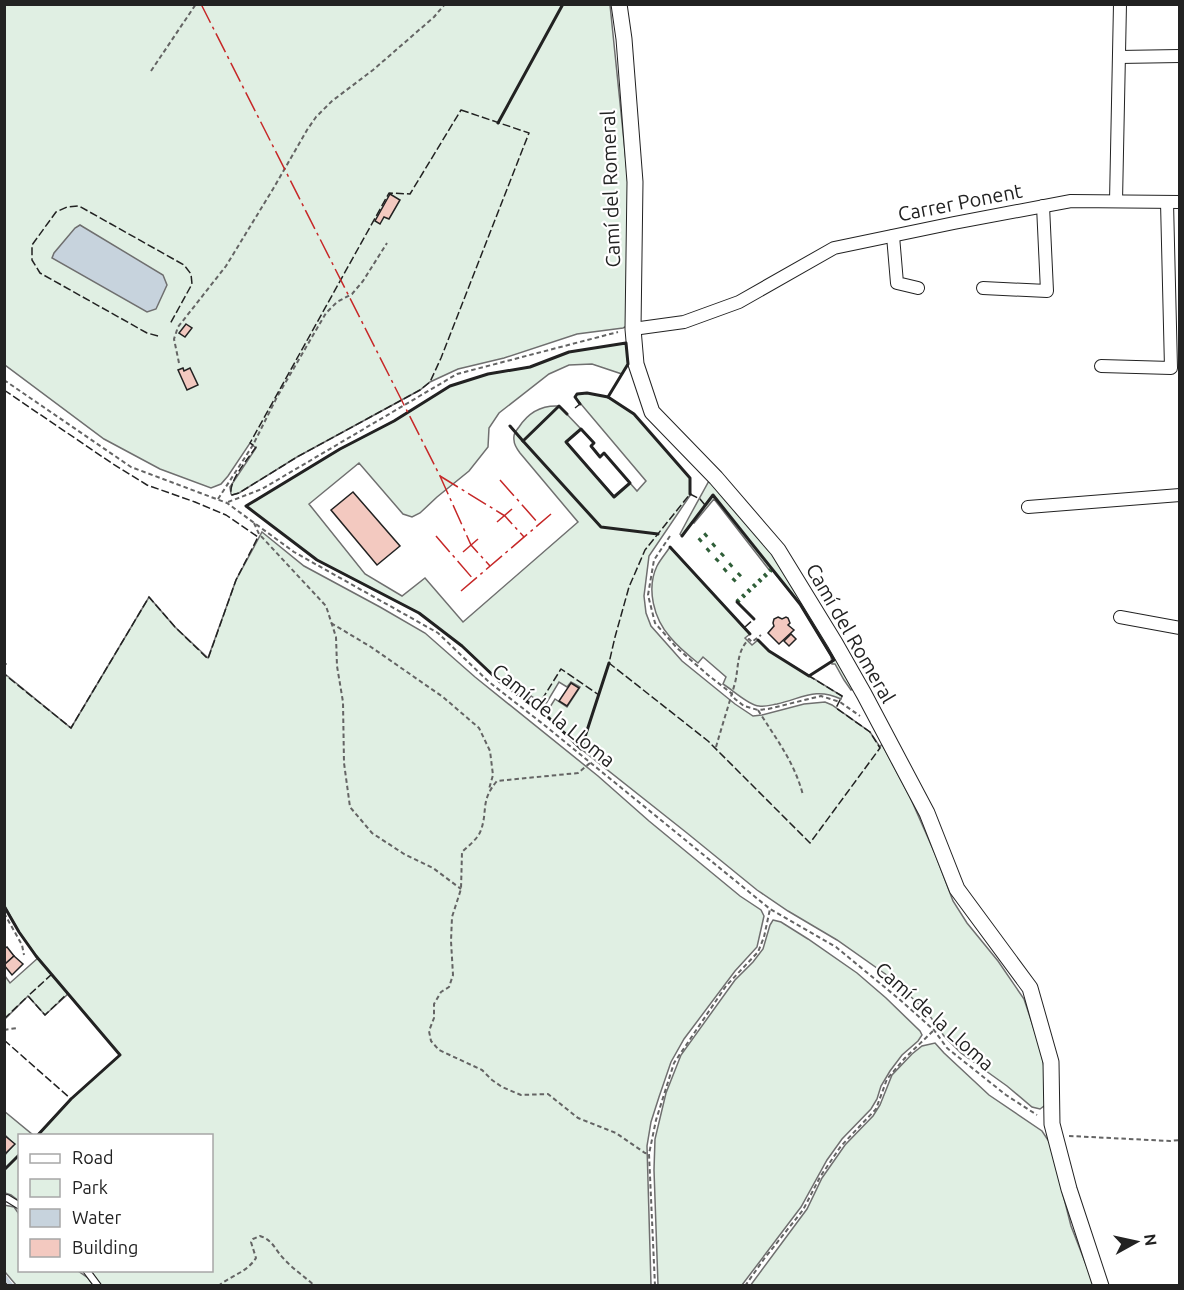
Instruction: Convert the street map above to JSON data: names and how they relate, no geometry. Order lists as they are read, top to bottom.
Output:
{
  "streets": {
    "street": ["Camí del Romeral", "Carrer Ponent"],
    "path": ["Camí de la Lloma"]
  },
  "crossings": [
    ["Camí del Romeral", "Carrer Ponent"],
    ["Camí del Romeral", "Camí de la Lloma"]
  ],
  "legend": [
    "Road",
    "Park",
    "Water",
    "Building"
  ],
  "north": "right"
}
